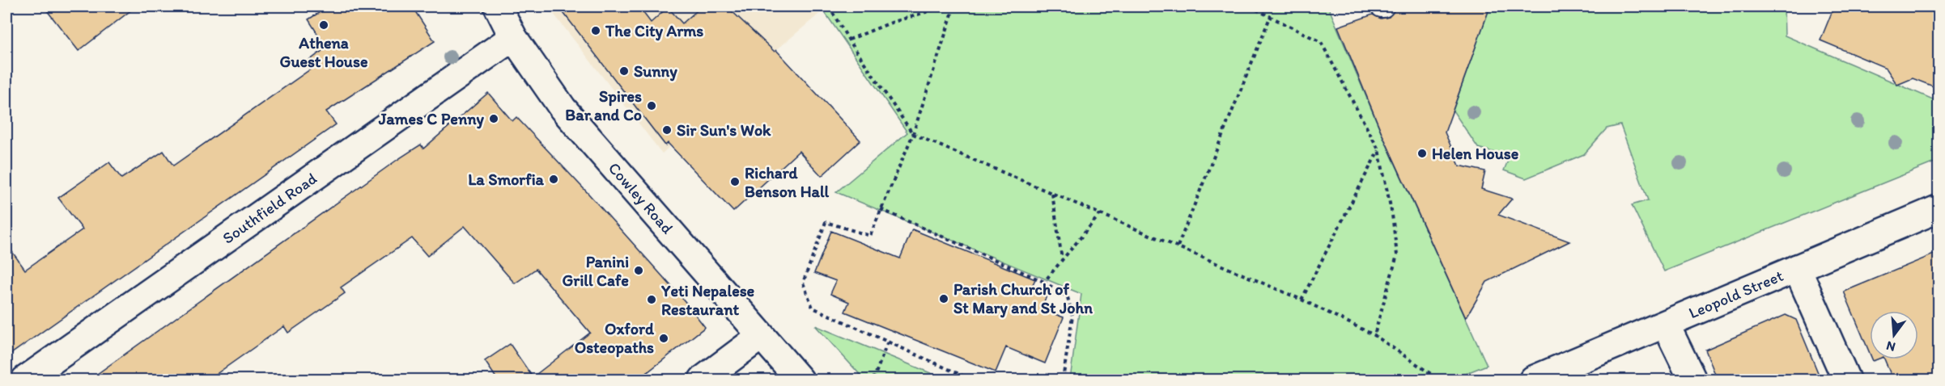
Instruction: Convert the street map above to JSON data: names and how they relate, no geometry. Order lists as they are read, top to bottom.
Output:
{
  "streets": {
    "street": ["Cowley Road", "Southfield Road", "Leopold Street"]
  },
  "crossings": [
    ["Cowley Road", "Southfield Road"]
  ],
  "places": [
    "Athena Guest House",
    "The City Arms",
    "Sunny",
    "Spires Bar and Co",
    "James C Penny",
    "Sir Sun's Wok",
    "Helen House",
    "La Smorfia",
    "Richard Benson Hall",
    "Panini Grill Cafe",
    "Parish Church of St Mary and St John",
    "Yeti Nepalese Restaurant",
    "Oxford Osteopaths"
  ],
  "north": "bottom"
}
